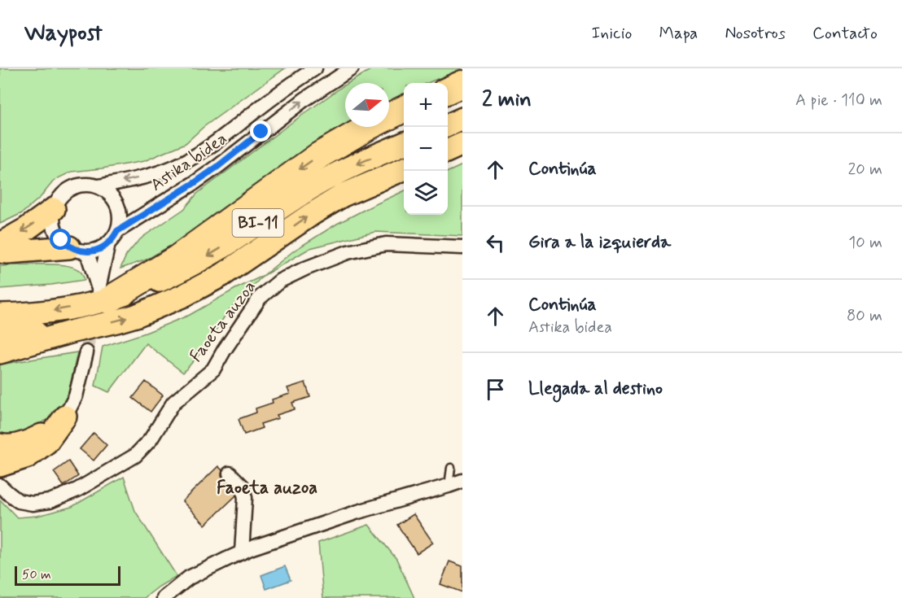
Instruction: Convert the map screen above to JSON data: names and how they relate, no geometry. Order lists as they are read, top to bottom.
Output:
{
  "streets": {
    "main road": ["BI-11"],
    "street": ["Astika bidea", "Faoeta auzoa"]
  },
  "districts": ["Faoeta auzoa"],
  "scale_bar": "50 m",
  "north": "right",
  "page": {
    "header": "Waypost",
    "nav": [
      "Inicio",
      "Mapa",
      "Nosotros",
      "Contacto"
    ],
    "heading": ["2 min", "A pie · 110 m"],
    "map_buttons": ["+", "−"],
    "list": [
      ["Continúa", "20 m"],
      ["Gira a la izquierda", "10 m"],
      ["Continúa", "Astika bidea", "80 m"],
      "Llegada al destino"
    ],
    "scale": "50 m"
  }
}
